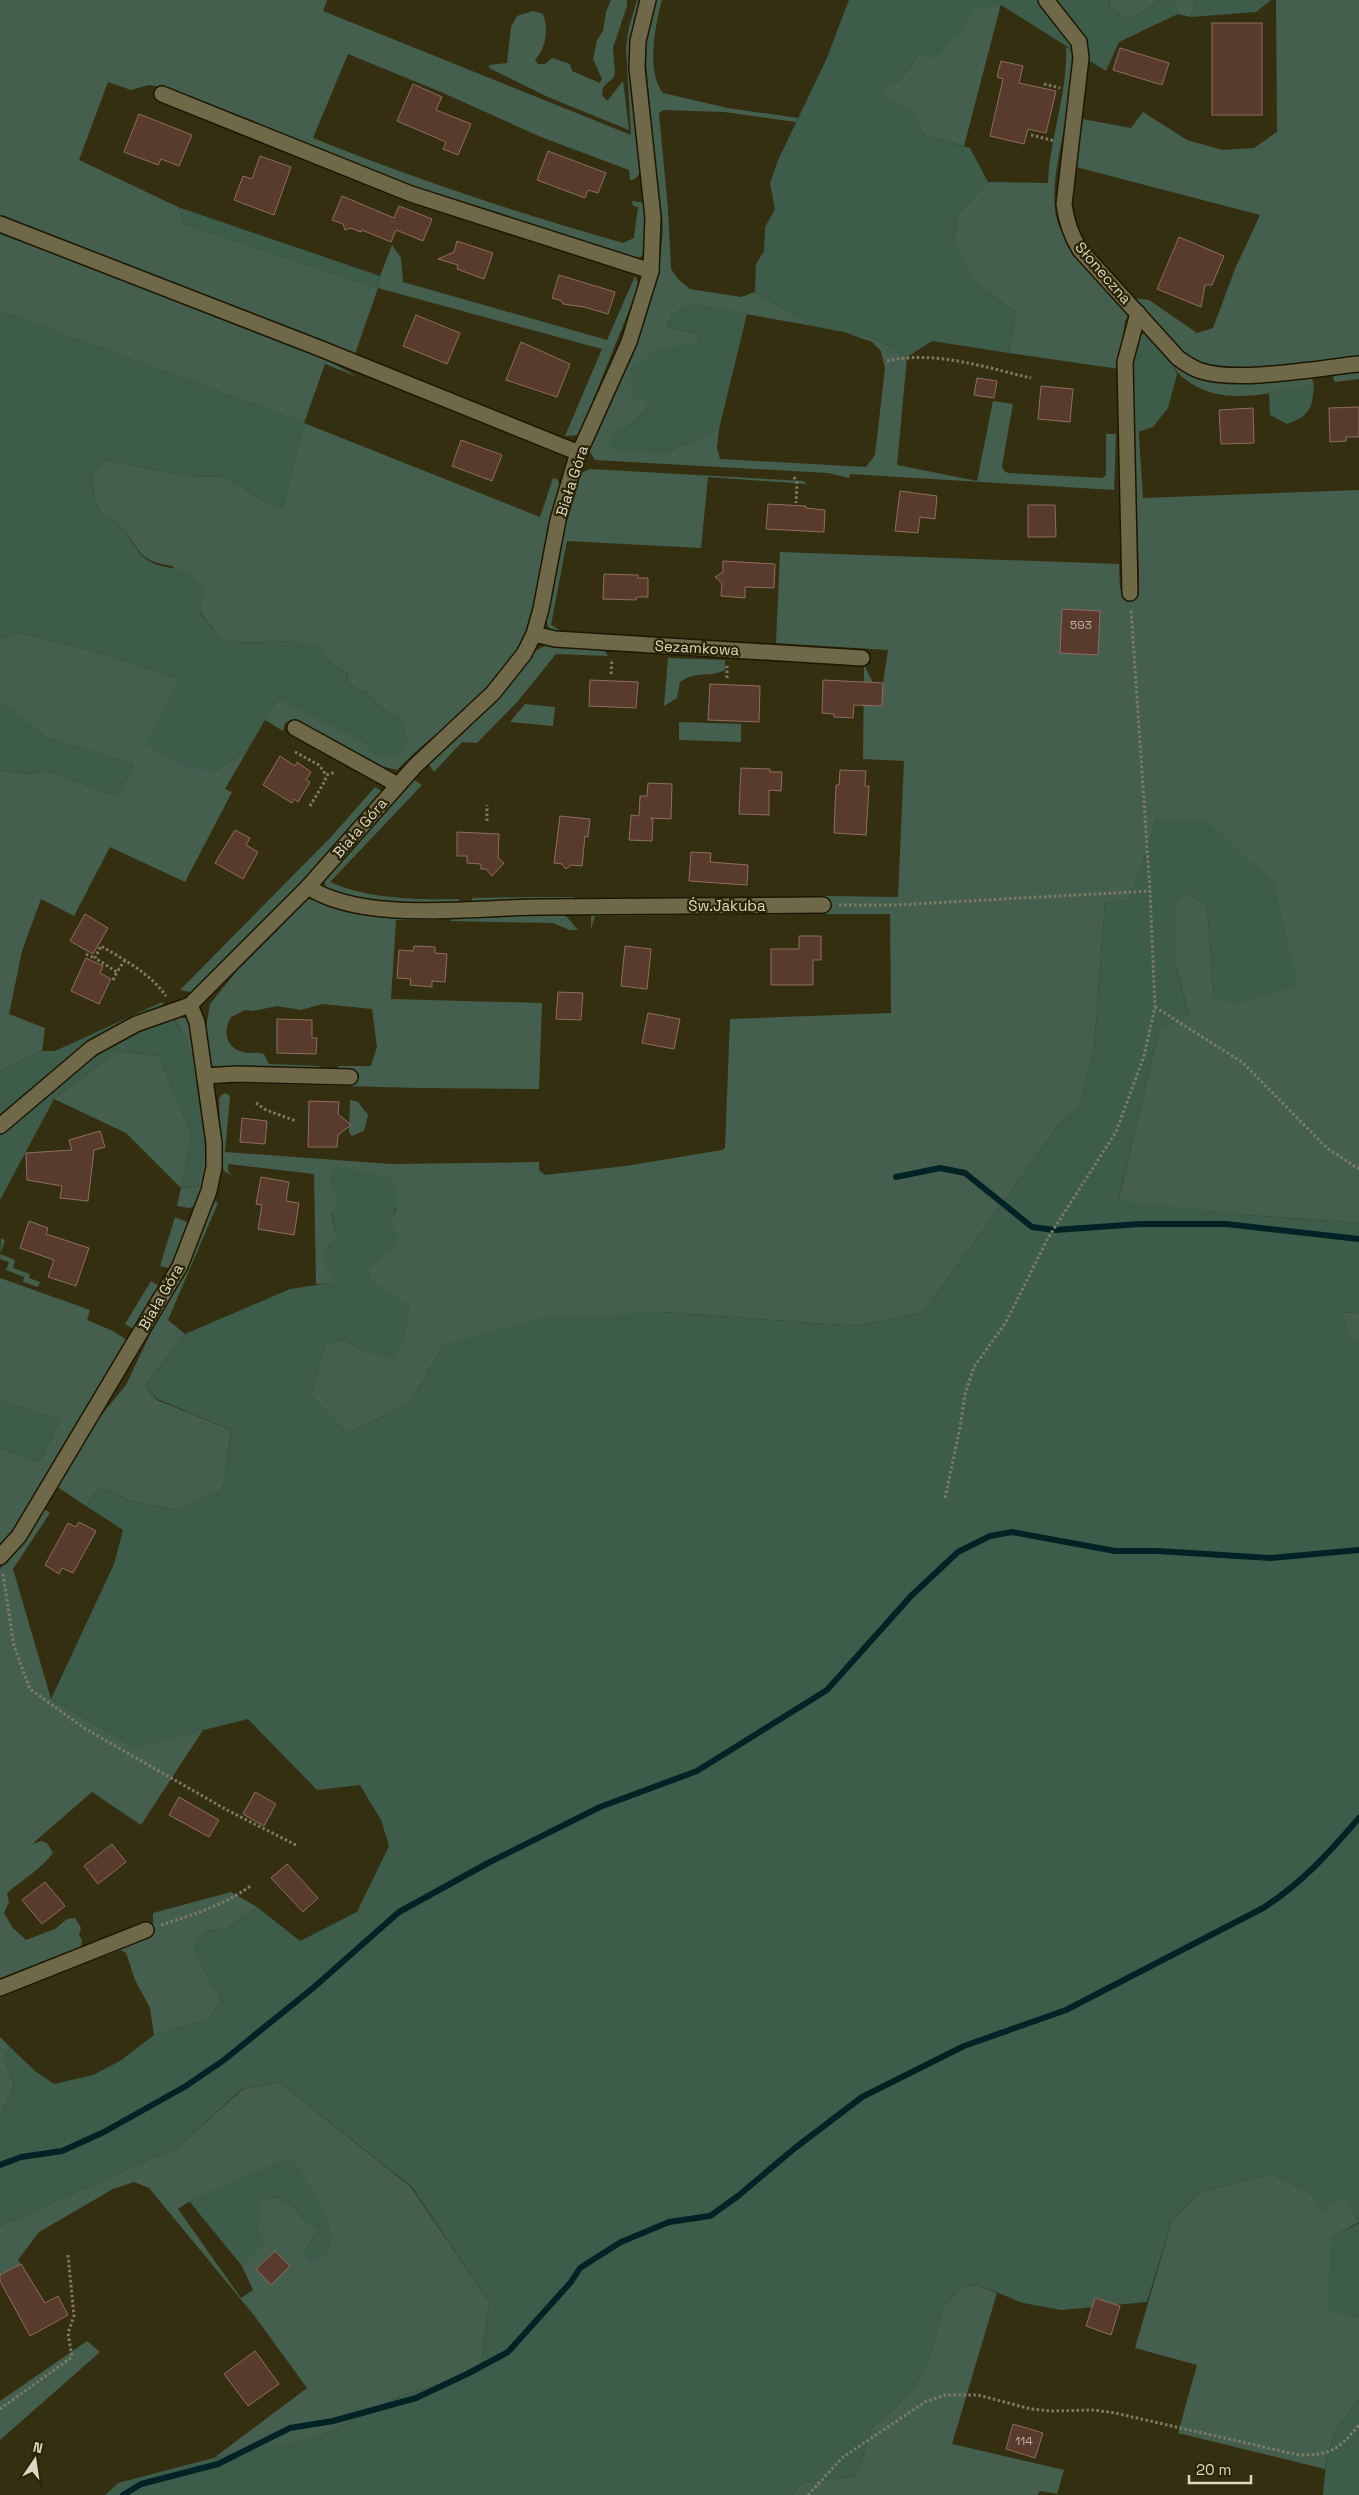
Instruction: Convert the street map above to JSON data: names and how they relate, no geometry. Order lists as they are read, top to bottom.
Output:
{
  "streets": {
    "street": [
      "Słoneczna",
      "Biała Góra",
      "Sezamkowa",
      "Św.Jakuba"
    ]
  },
  "crossings": [
    ["Biała Góra", "Sezamkowa"],
    ["Biała Góra", "Św.Jakuba"]
  ],
  "house_numbers": ["593", "114"],
  "scale_bar": "20 m",
  "north": "top"
}
